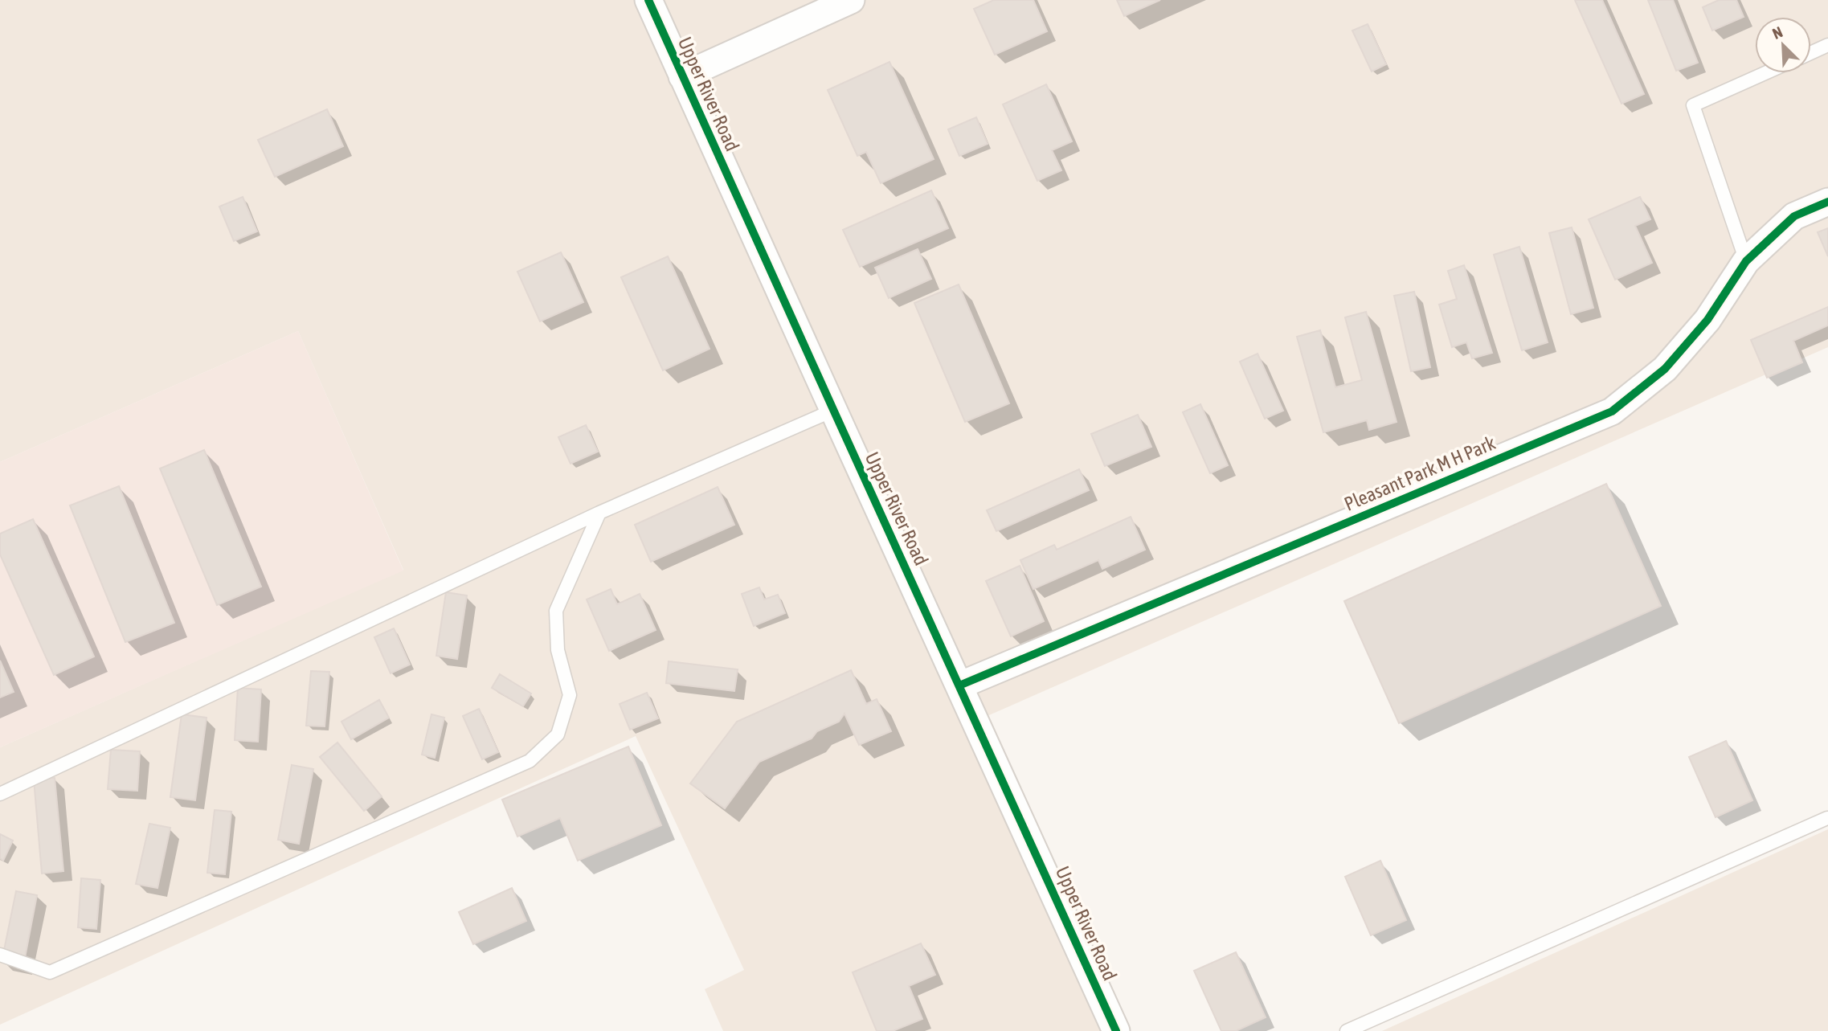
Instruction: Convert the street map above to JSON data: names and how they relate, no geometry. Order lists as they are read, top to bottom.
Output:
{
  "streets": {
    "street": ["Upper River Road", "Pleasant Park M H Park"]
  },
  "crossings": [
    ["Upper River Road", "Pleasant Park M H Park"]
  ],
  "north": "top left"
}
